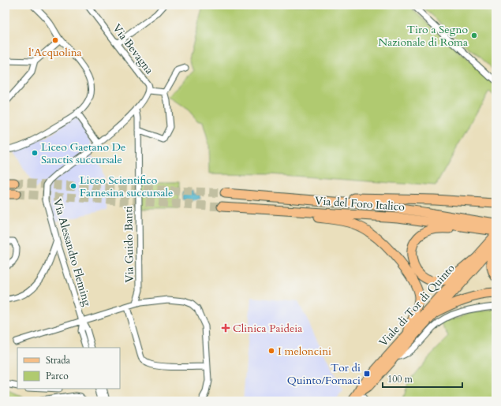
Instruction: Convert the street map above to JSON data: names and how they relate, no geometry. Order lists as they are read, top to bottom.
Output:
{
  "streets": {
    "main road": ["Via del Foro Italico", "Viale di Tor di Quinto"],
    "street": ["Via Bevagna", "Via Guido Banti", "Via Alessandro Fleming"]
  },
  "places": {
    "other": [
      "Tiro a Segno Nazionale di Roma",
      "l'Acquolina",
      "Liceo Gaetano De Sanctis succursale",
      "Liceo Scientifico Farnesina succursale",
      "I meloncini"
    ],
    "health": ["Clinica Paideia"],
    "transit": ["Tor di Quinto/Fornaci"]
  },
  "legend": ["Strada", "Parco"],
  "scale_bar": "100 m"
}
